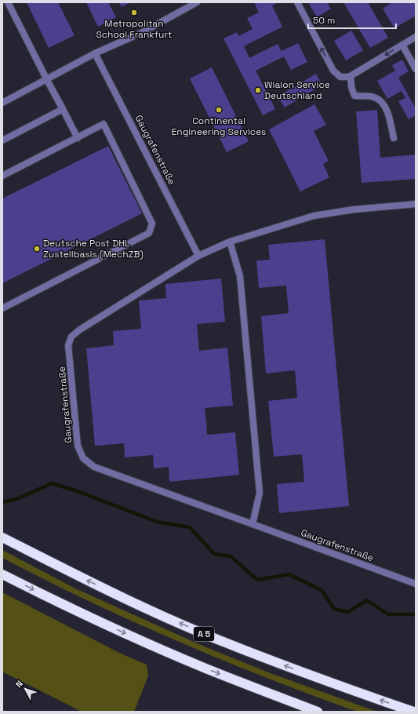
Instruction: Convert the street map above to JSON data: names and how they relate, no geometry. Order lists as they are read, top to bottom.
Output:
{
  "streets": {
    "highway": ["A 5"],
    "street": ["Gaugrafenstraße"]
  },
  "places": [
    "Metropolitan School Frankfurt",
    "Wialon Service Deutschland",
    "Continental Engineering Services",
    "Deutsche Post DHL Zustellbasis (MechZB)"
  ],
  "scale_bar": "50 m",
  "north": "top left"
}
